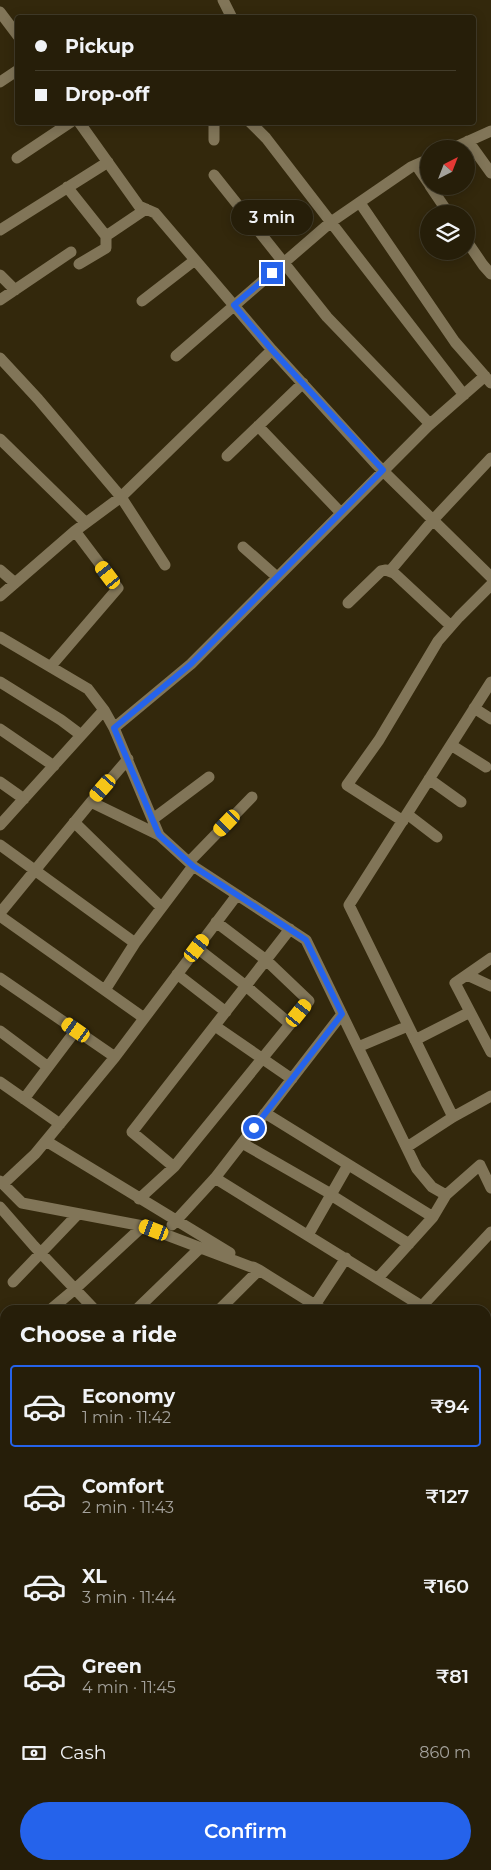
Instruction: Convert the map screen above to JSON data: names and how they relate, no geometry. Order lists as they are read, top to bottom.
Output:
{
  "north": "top right",
  "page": {
    "banner": ["Pickup", "Drop-off"],
    "bubble": "3 min",
    "heading": "Choose a ride",
    "list": [
      {
        "name": "Economy",
        "note": "1 min · 11:42",
        "value": "₹94"
      },
      {
        "name": "Comfort",
        "note": "2 min · 11:43",
        "value": "₹127"
      },
      {
        "name": "XL",
        "note": "3 min · 11:44",
        "value": "₹160"
      },
      {
        "name": "Green",
        "note": "4 min · 11:45",
        "value": "₹81"
      }
    ],
    "pay": ["Cash", "860 m"],
    "buttons": "Confirm"
  }
}
